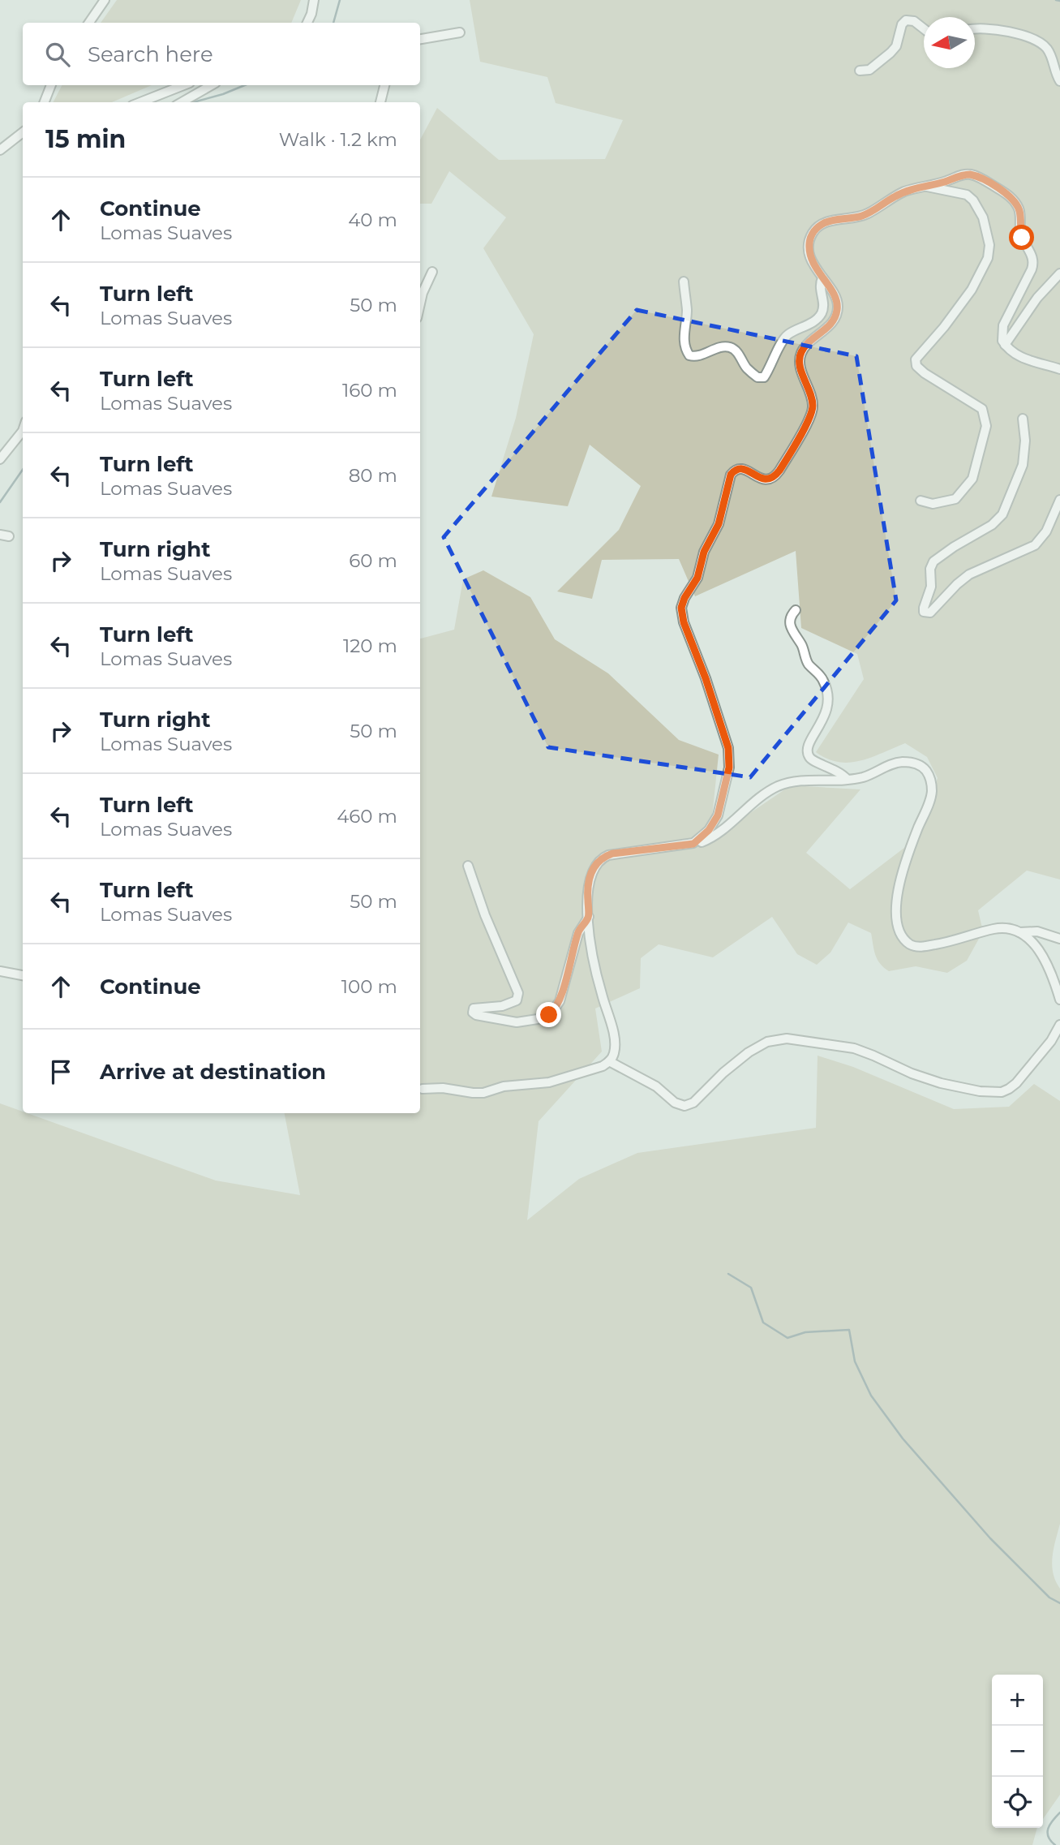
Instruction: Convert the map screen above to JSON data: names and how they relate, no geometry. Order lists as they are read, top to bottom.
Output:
{
  "north": "left",
  "page": {
    "search": "Search here",
    "heading": ["15 min", "Walk · 1.2 km"],
    "list": [
      ["Continue", "Lomas Suaves", "40 m"],
      ["Turn left", "Lomas Suaves", "50 m"],
      ["Turn left", "Lomas Suaves", "160 m"],
      ["Turn left", "Lomas Suaves", "80 m"],
      ["Turn right", "Lomas Suaves", "60 m"],
      ["Turn left", "Lomas Suaves", "120 m"],
      ["Turn right", "Lomas Suaves", "50 m"],
      ["Turn left", "Lomas Suaves", "460 m"],
      ["Turn left", "Lomas Suaves", "50 m"],
      ["Continue", "100 m"],
      "Arrive at destination"
    ],
    "map_buttons": ["+", "−"]
  }
}
